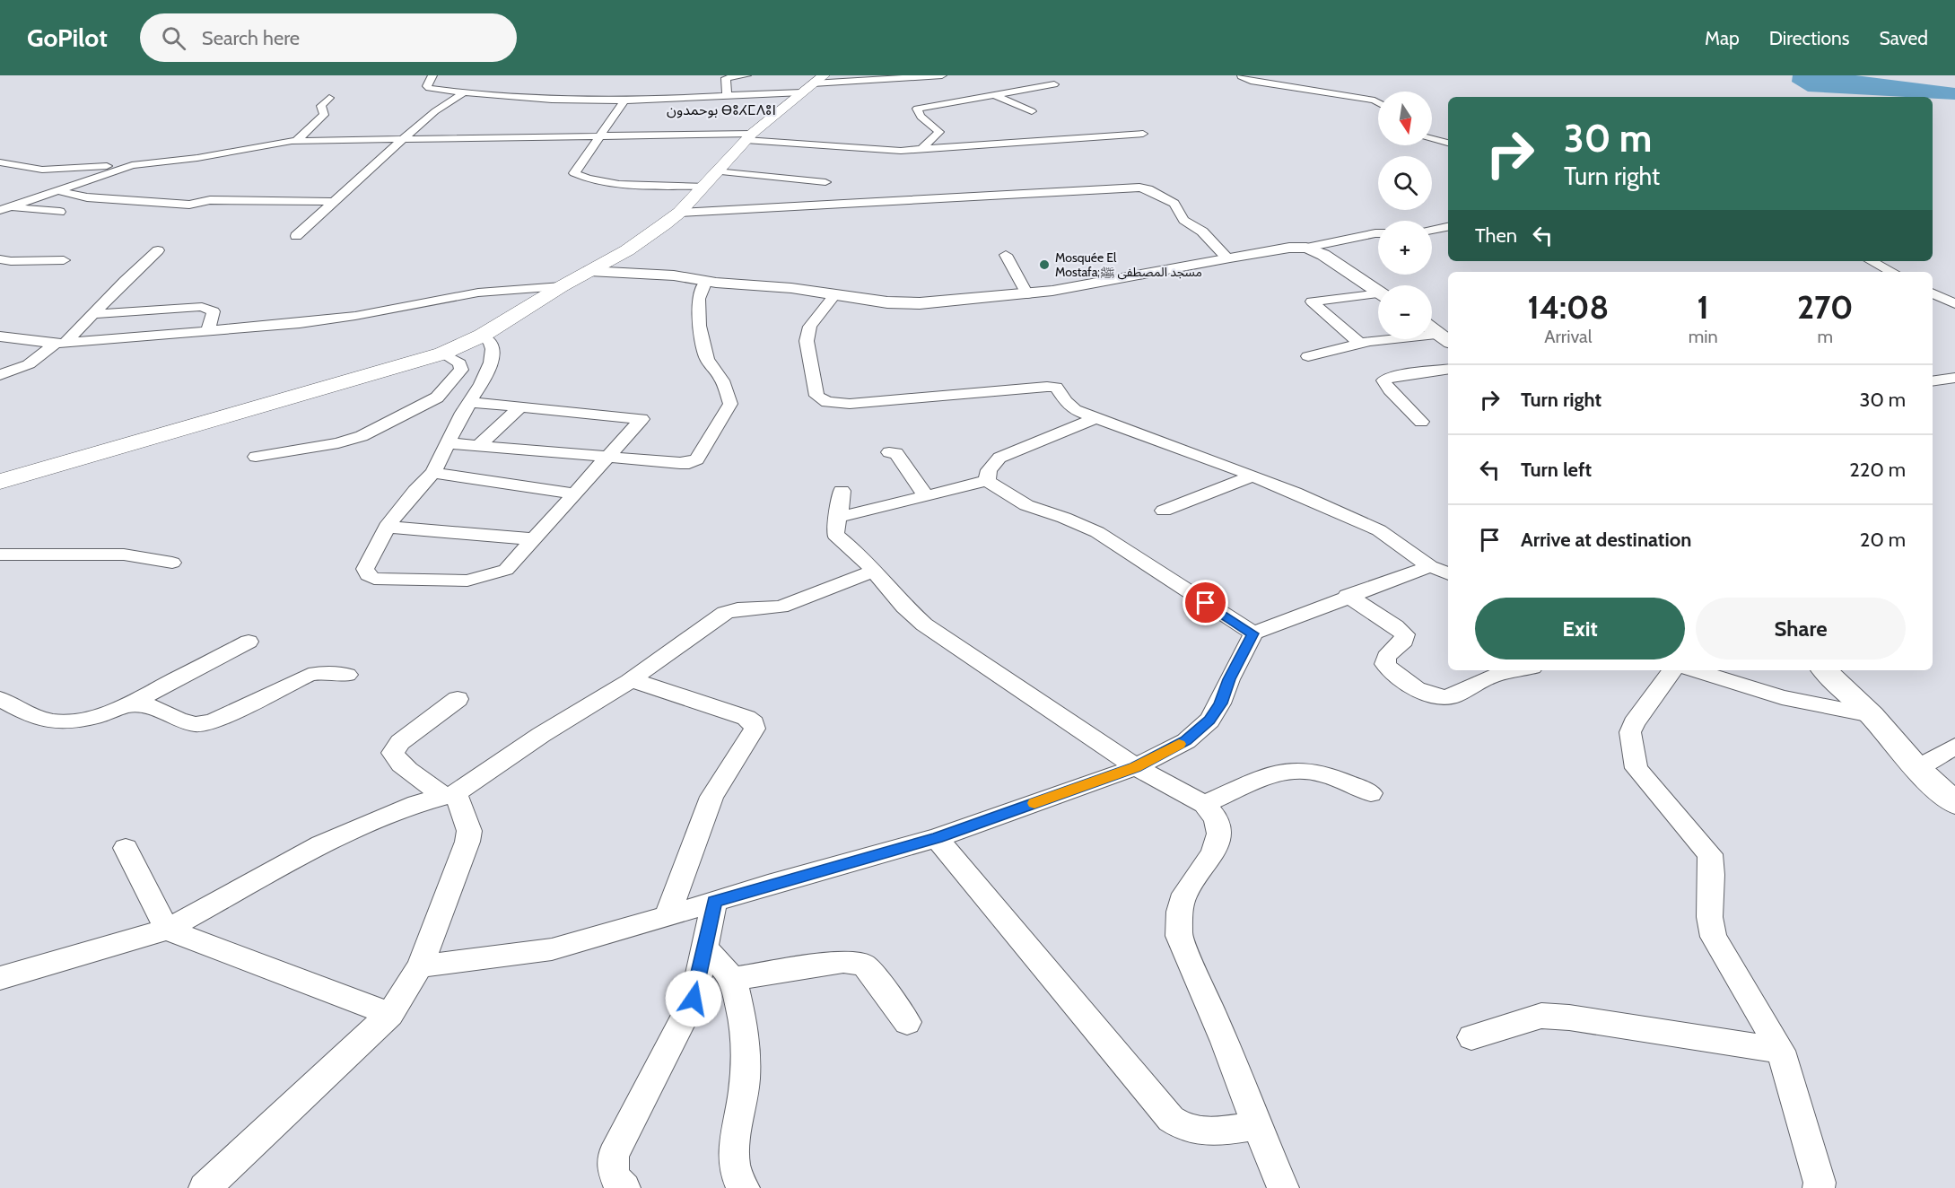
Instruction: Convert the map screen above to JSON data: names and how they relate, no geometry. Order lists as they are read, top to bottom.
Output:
{
  "districts": ["بوحمدون ⴱⵓⵃⵎⴷⵓⵏ"],
  "places": ["Mosquée El Mostafa;مسجد المصطفى ﷺ"],
  "north": "bottom",
  "page": {
    "header": "GoPilot",
    "search": "Search here",
    "nav": ["Map", "Directions", "Saved"],
    "map_buttons": ["+", "−"],
    "turn": ["30 m", "Turn right"],
    "then": "Then",
    "eta": [
      "14:08",
      "Arrival",
      "1",
      "min",
      "270",
      "m"
    ],
    "list": [
      {
        "name": "Turn right",
        "value": "30 m"
      },
      {
        "name": "Turn left",
        "value": "220 m"
      },
      {
        "name": "Arrive at destination",
        "value": "20 m"
      }
    ],
    "buttons": ["Exit", "Share"]
  }
}
